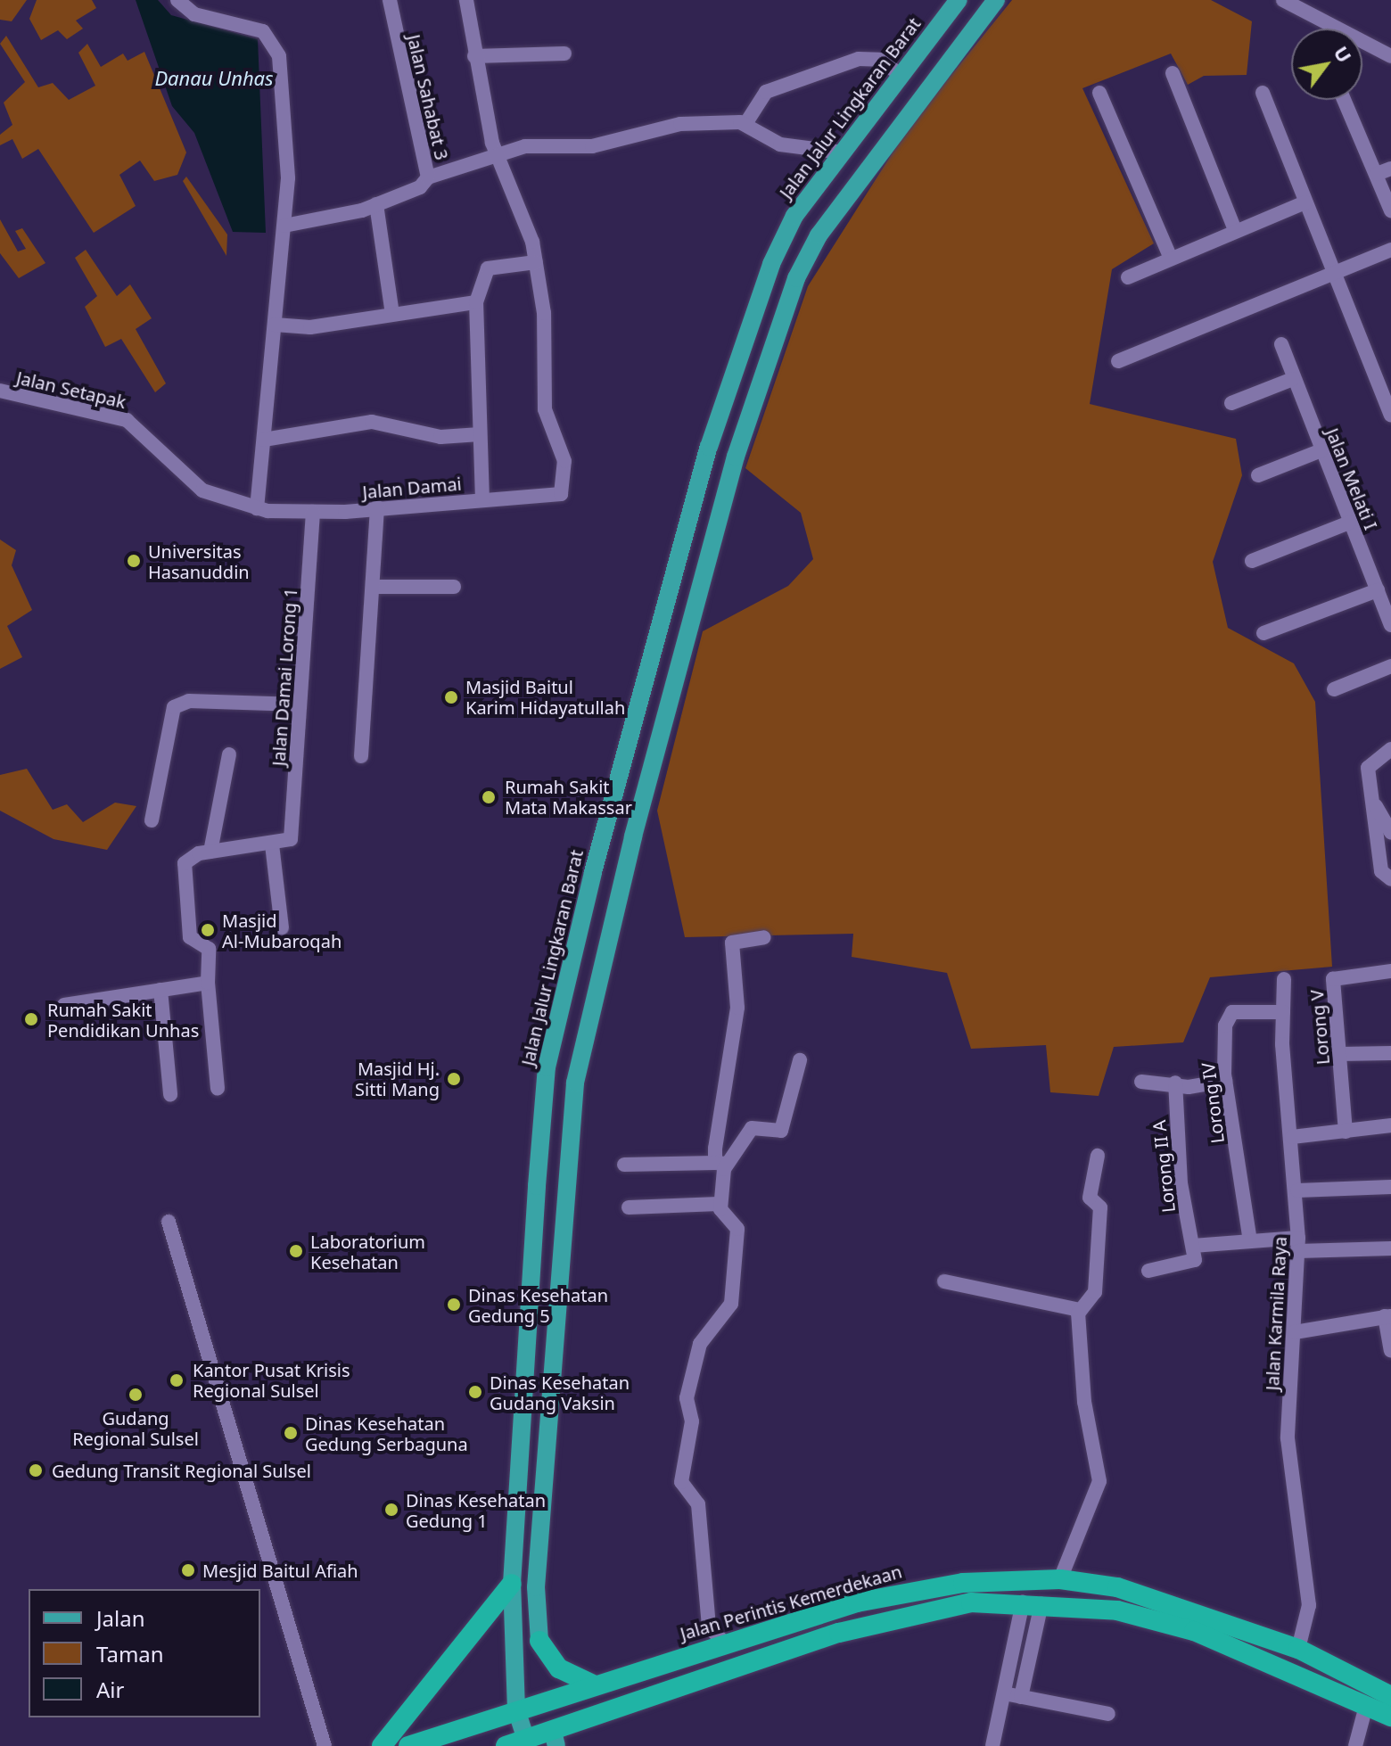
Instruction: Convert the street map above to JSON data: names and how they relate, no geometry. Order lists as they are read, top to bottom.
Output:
{
  "streets": {
    "highway": ["Jalan Perintis Kemerdekaan"],
    "main road": ["Jalan Jalur Lingkaran Barat"],
    "street": [
      "Jalan Sahabat 3",
      "Jalan Setapak",
      "Jalan Melati I",
      "Jalan Damai",
      "Jalan Damai Lorong 1",
      "Lorong V",
      "Lorong IV",
      "Lorong II A",
      "Jalan Karmila Raya"
    ]
  },
  "crossings": [
    ["Jalan Jalur Lingkaran Barat", "Jalan Perintis Kemerdekaan"],
    ["Jalan Setapak", "Jalan Damai"],
    ["Jalan Damai", "Jalan Damai Lorong 1"],
    ["Lorong IV", "Jalan Karmila Raya"],
    ["Jalan Karmila Raya", "Jalan Perintis Kemerdekaan"]
  ],
  "water": ["Danau Unhas"],
  "places": [
    "Universitas Hasanuddin",
    "Masjid Baitul Karim Hidayatullah",
    "Rumah Sakit Mata Makassar",
    "Masjid Al-Mubaroqah",
    "Rumah Sakit Pendidikan Unhas",
    "Masjid Hj. Sitti Mang",
    "Laboratorium Kesehatan",
    "Dinas Kesehatan Gedung 5",
    "Kantor Pusat Krisis Regional Sulsel",
    "Dinas Kesehatan Gudang Vaksin",
    "Gudang Regional Sulsel",
    "Dinas Kesehatan Gedung Serbaguna",
    "Gedung Transit Regional Sulsel",
    "Dinas Kesehatan Gedung 1",
    "Mesjid Baitul Afiah"
  ],
  "legend": ["Jalan", "Taman", "Air"],
  "north": "top right"
}
